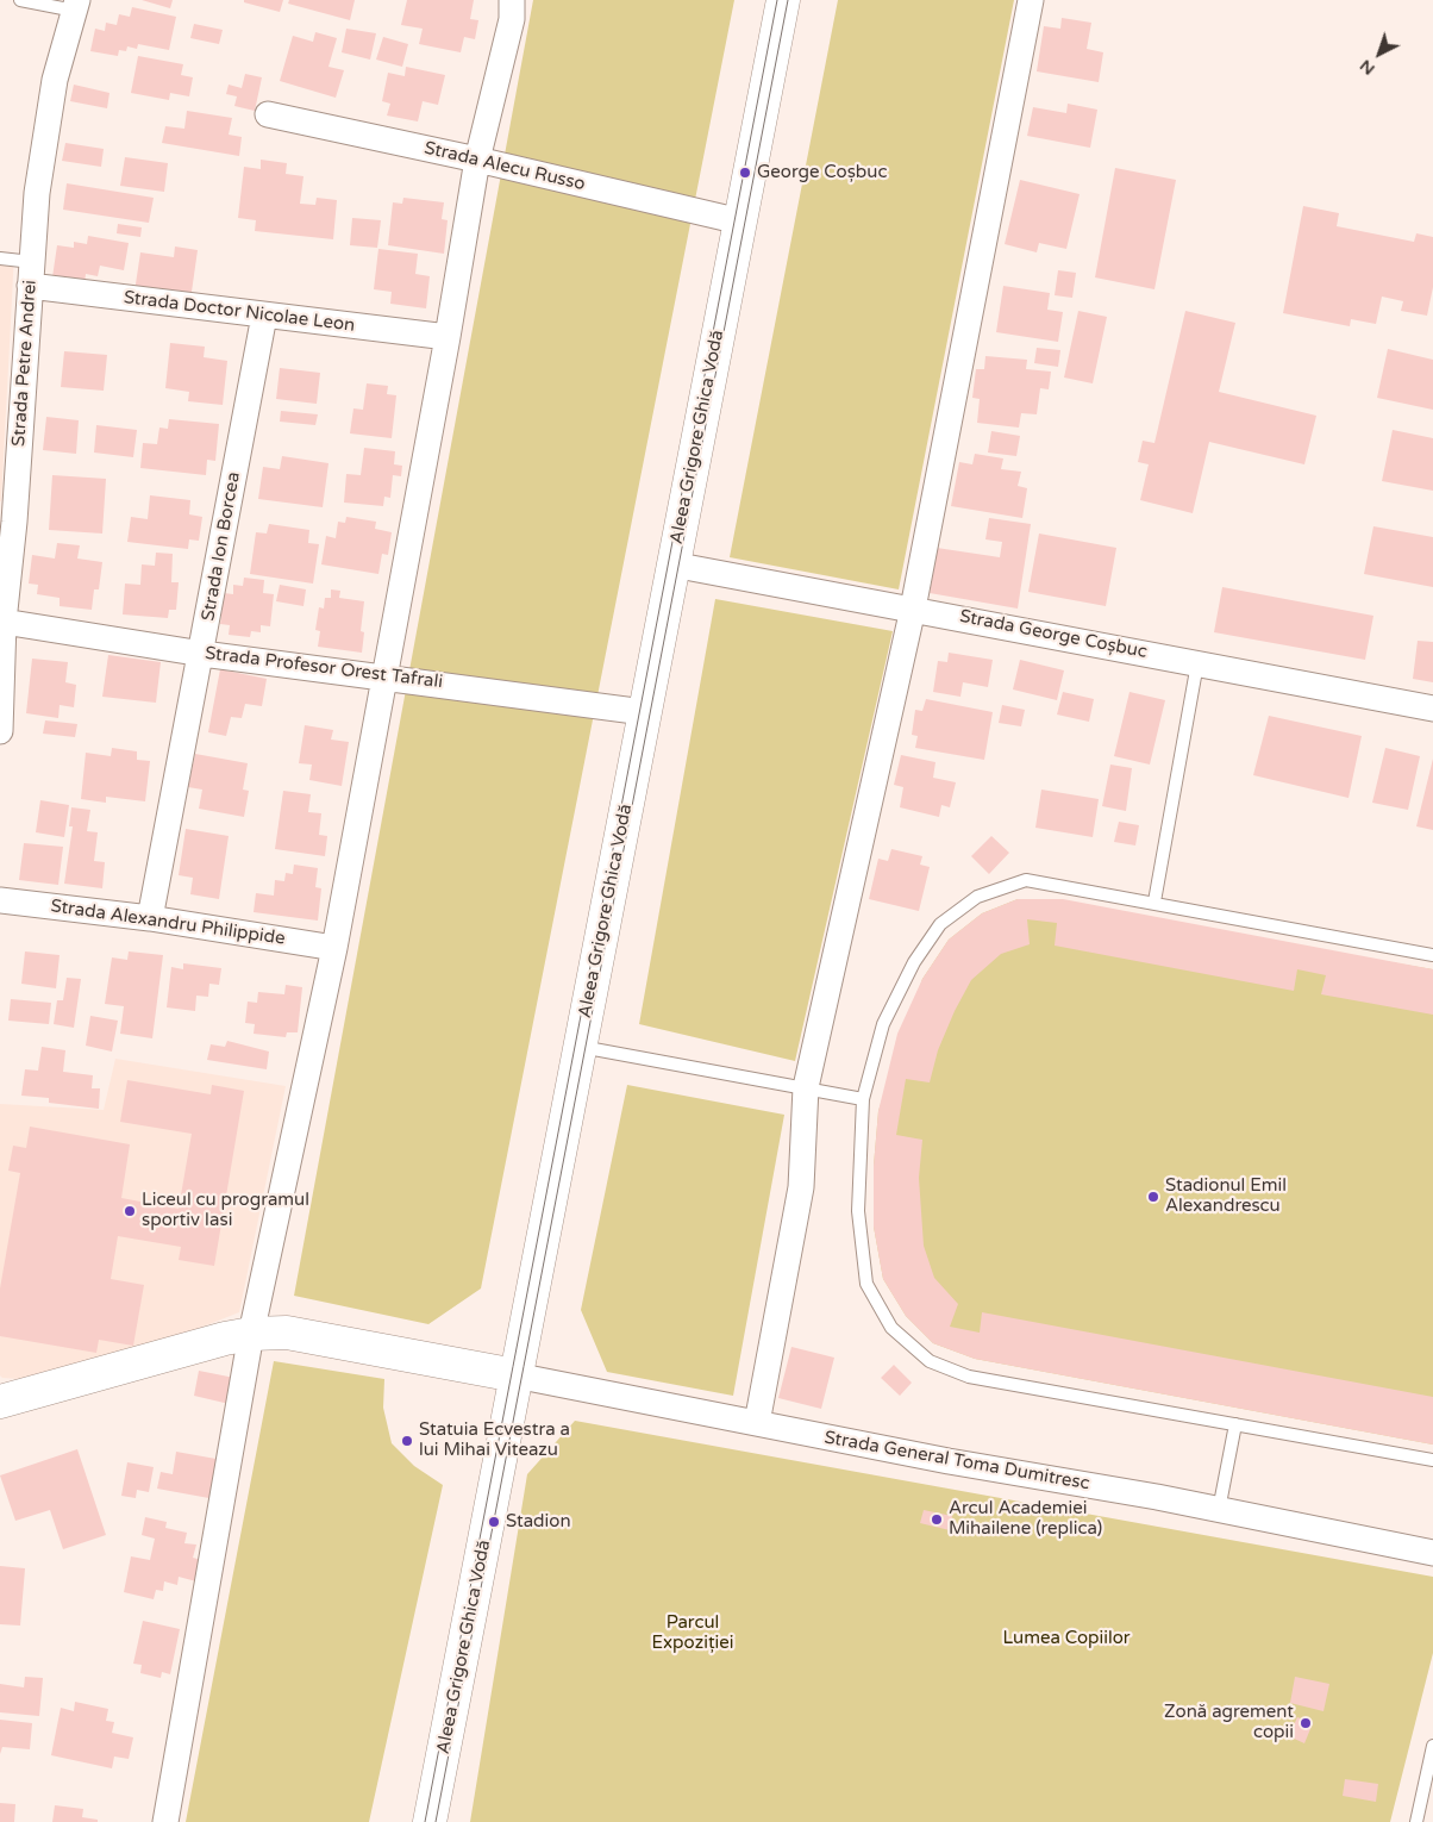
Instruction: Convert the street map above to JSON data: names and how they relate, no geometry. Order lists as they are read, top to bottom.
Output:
{
  "streets": {
    "main road": ["Aleea Grigore Ghica Vodă"],
    "street": [
      "Strada Alecu Russo",
      "Strada Doctor Nicolae Leon",
      "Strada Petre Andrei",
      "Strada Ion Borcea",
      "Strada George Coșbuc",
      "Strada Profesor Orest Tafrali",
      "Strada Alexandru Philippide",
      "Strada General Toma Dumitresc"
    ]
  },
  "crossings": [
    ["Strada Alecu Russo", "Aleea Grigore Ghica Vodă"],
    ["Strada Doctor Nicolae Leon", "Strada Petre Andrei"],
    ["Strada Doctor Nicolae Leon", "Strada Ion Borcea"],
    ["Strada Petre Andrei", "Strada Profesor Orest Tafrali"],
    ["Aleea Grigore Ghica Vodă", "Strada George Coșbuc"],
    ["Aleea Grigore Ghica Vodă", "Strada Profesor Orest Tafrali"],
    ["Aleea Grigore Ghica Vodă", "Strada General Toma Dumitresc"],
    ["Strada Ion Borcea", "Strada Profesor Orest Tafrali"],
    ["Strada Ion Borcea", "Strada Alexandru Philippide"]
  ],
  "parks": ["Parcul Expoziției", "Lumea Copiilor"],
  "places": [
    "George Coșbuc",
    "Stadionul Emil Alexandrescu",
    "Liceul cu programul sportiv Iasi",
    "Statuia Ecvestra a lui Mihai Viteazu",
    "Arcul Academiei Mihailene (replica)",
    "Stadion",
    "Zonă agrement copii"
  ],
  "north": "bottom left"
}
